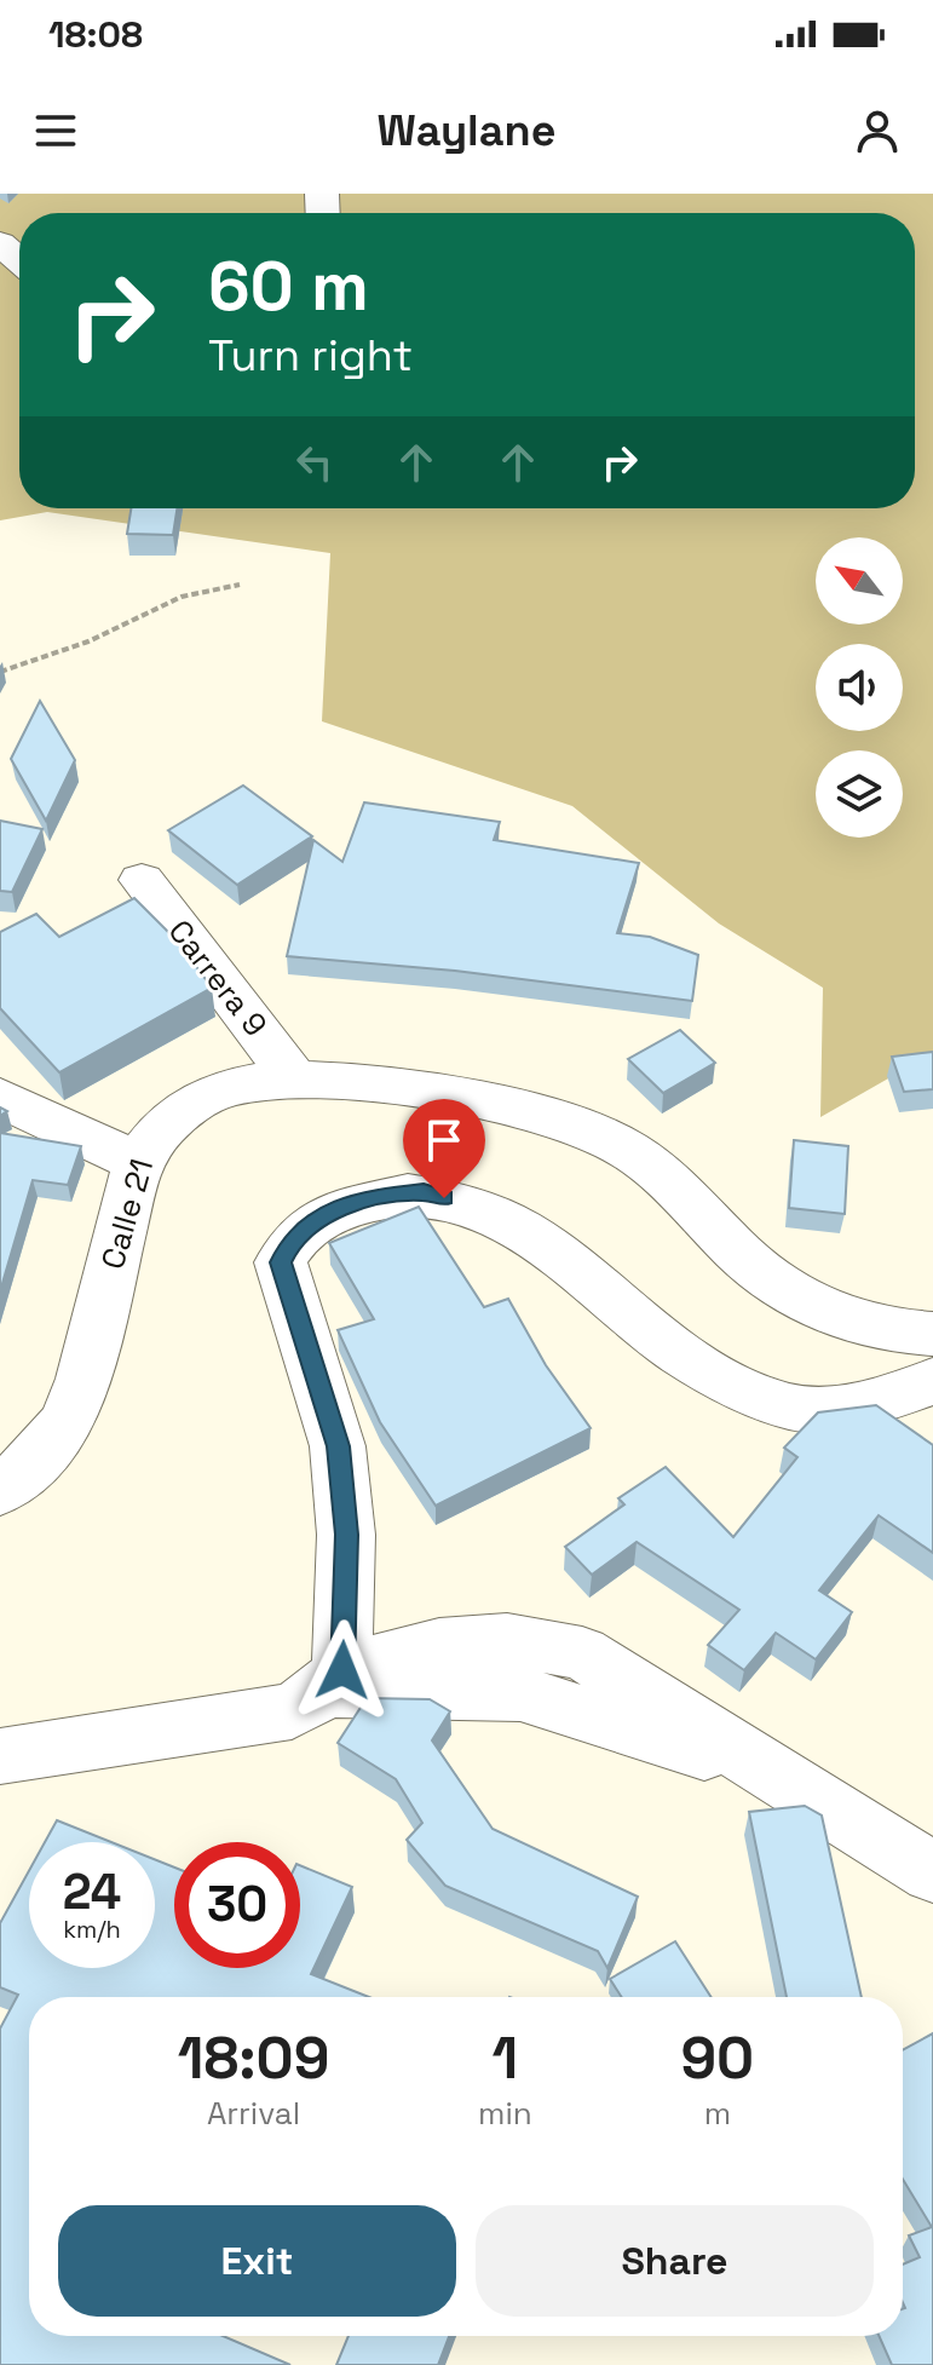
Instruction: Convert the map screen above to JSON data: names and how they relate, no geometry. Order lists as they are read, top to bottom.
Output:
{
  "streets": {
    "street": ["Carrera 9", "Calle 21"]
  },
  "crossings": [
    ["Carrera 9", "Calle 21"]
  ],
  "north": "top left",
  "page": {
    "status": "18:08",
    "header": "Waylane",
    "turn": ["60 m", "Turn right"],
    "speed": "24 km/h",
    "limit": "30",
    "eta": [
      "18:09",
      "Arrival",
      "1",
      "min",
      "90",
      "m"
    ],
    "buttons": ["Exit", "Share"]
  }
}
